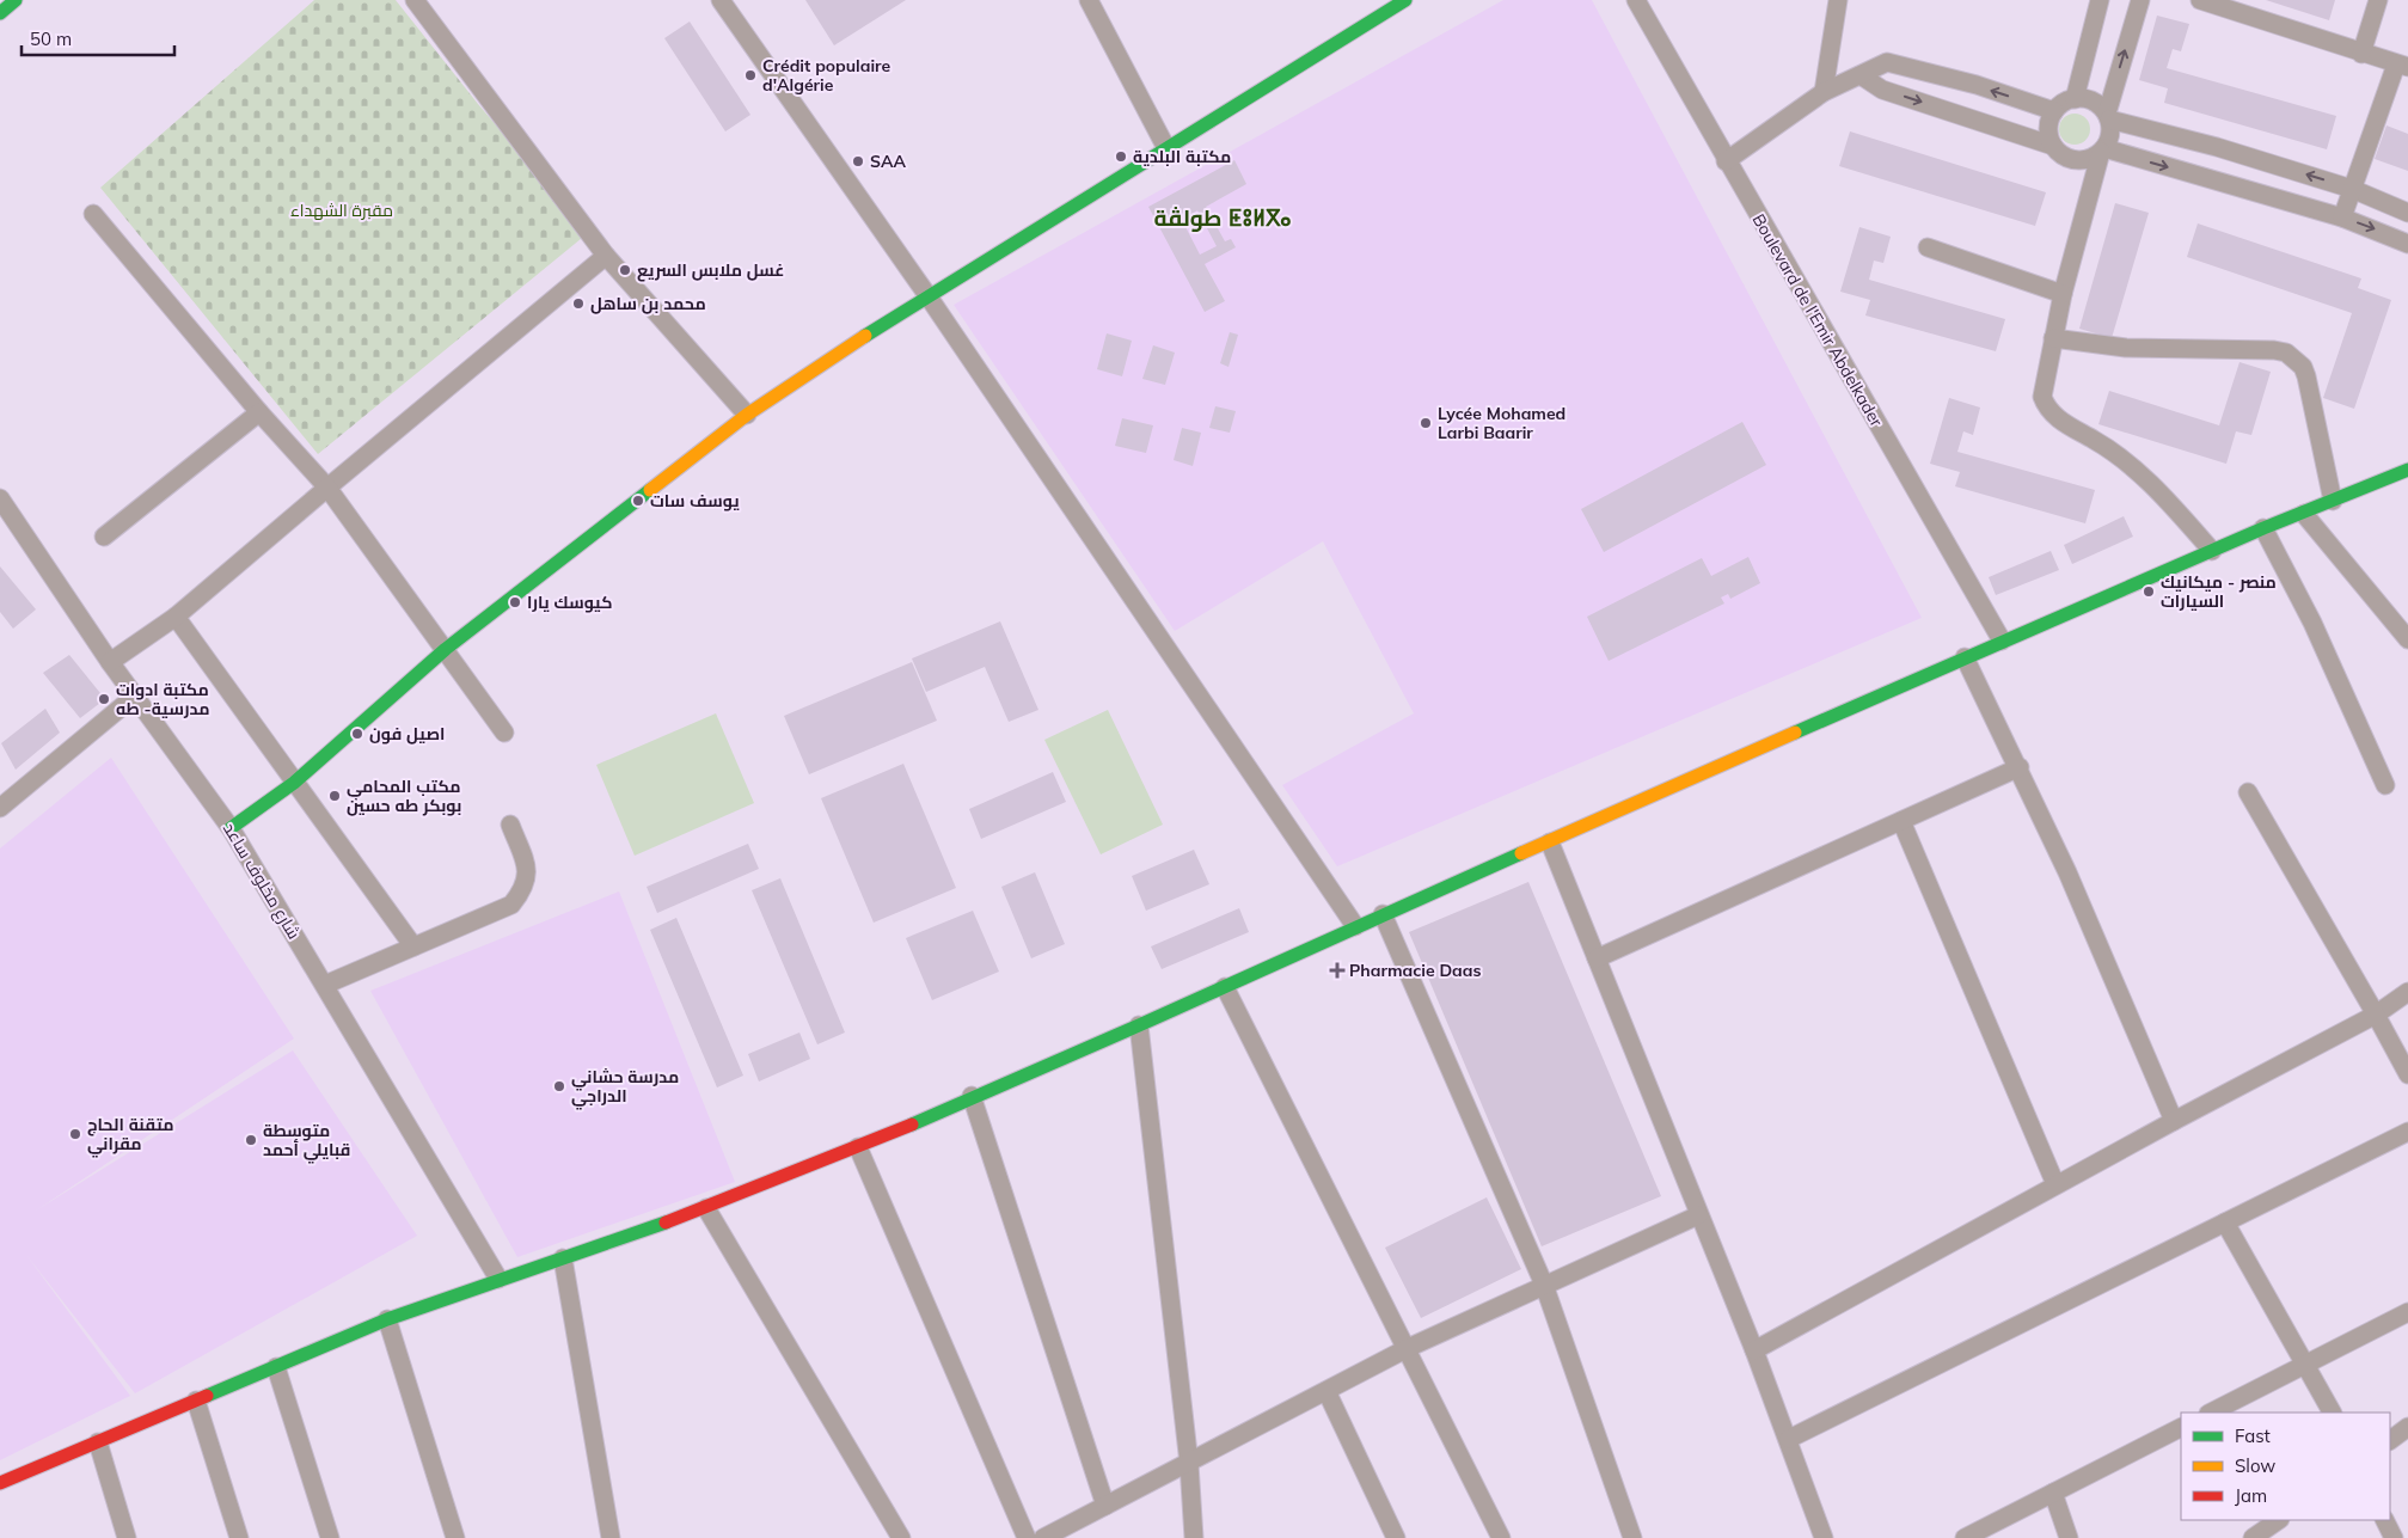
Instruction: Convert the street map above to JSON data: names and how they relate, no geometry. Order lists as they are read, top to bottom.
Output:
{
  "streets": {
    "street": ["Boulevard de l'Emir Abdelkader", "شارع مخلوف ساعد"]
  },
  "districts": ["طولڤة ⵟⵓⵍⴳⴰ"],
  "parks": ["مقبرة الشهداء"],
  "places": {
    "other": [
      "Crédit populaire d'Algérie",
      "مكتبة البلدية",
      "SAA",
      "غسل ملابس السريع",
      "محمد بن ساهل",
      "Lycée Mohamed Larbi Baarir",
      "يوسف سات",
      "منصر - ميكانيك السيارات",
      "كيوسك يارا",
      "مكتبة ادوات مدرسية- طه",
      "اصيل فون",
      "مكتب المحامي بوبكر طه حسين",
      "مدرسة حشاني الدراجي",
      "متقنة الحاج مقراني",
      "متوسطة قبايلي أحمد"
    ],
    "health": ["Pharmacie Daas"]
  },
  "legend": ["Fast", "Slow", "Jam"],
  "scale_bar": "50 m"
}
